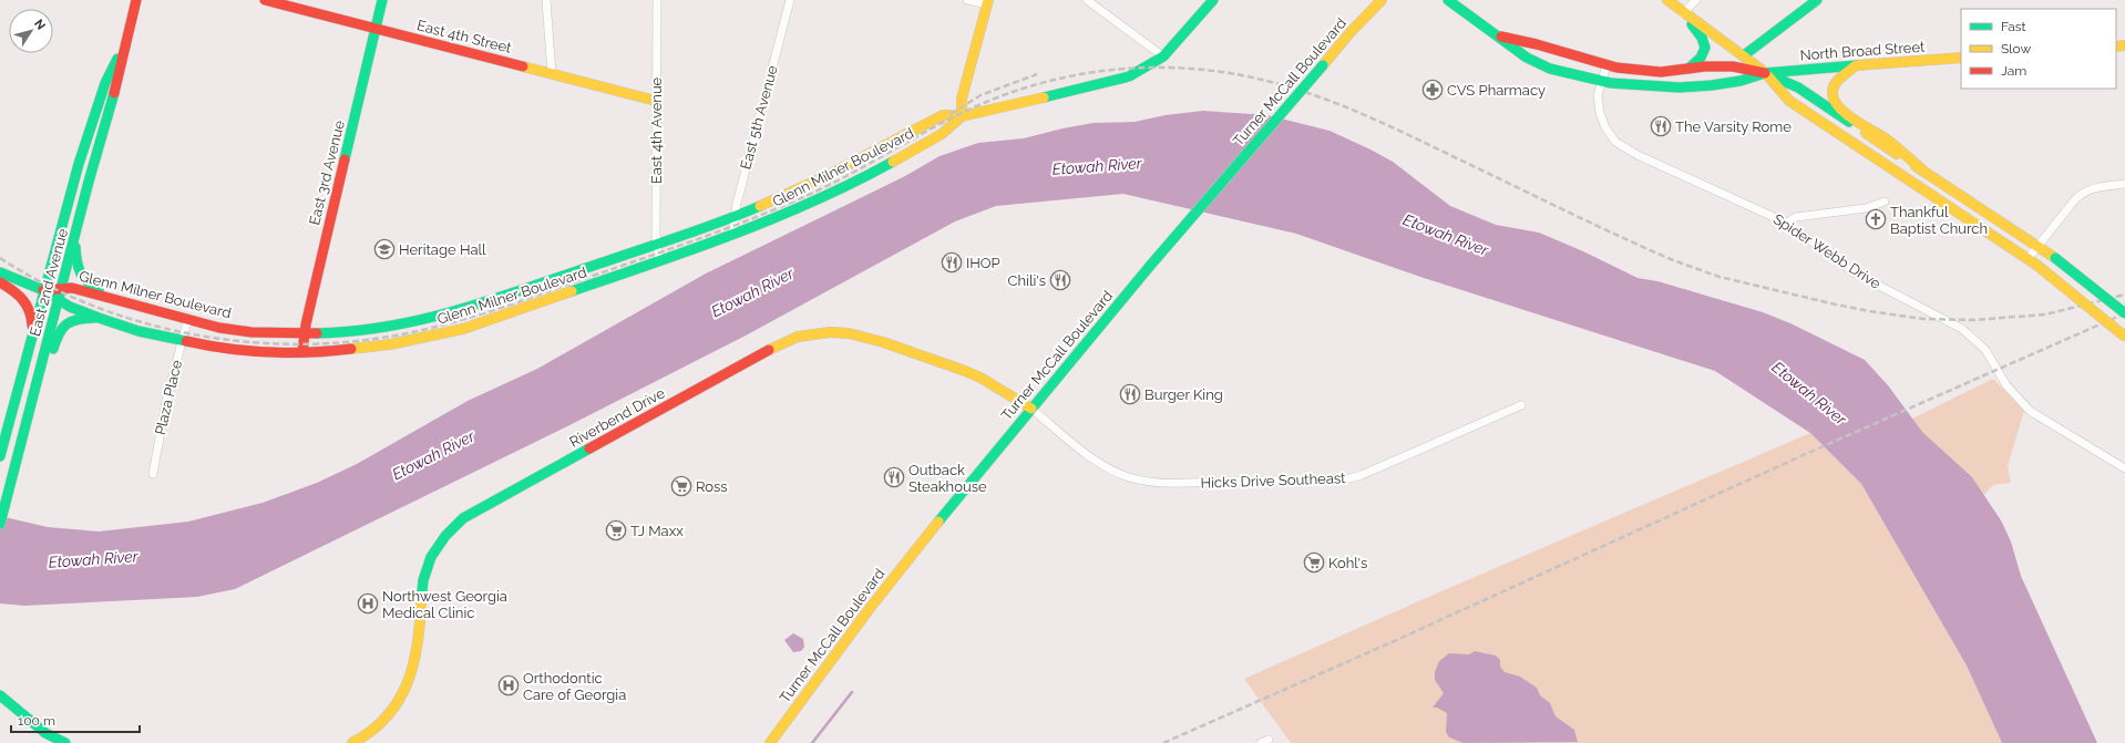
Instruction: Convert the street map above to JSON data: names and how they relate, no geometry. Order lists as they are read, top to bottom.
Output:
{
  "streets": {
    "main road": [
      "East 4th Street",
      "North Broad Street",
      "Turner McCall Boulevard",
      "Glenn Milner Boulevard",
      "East 3rd Avenue",
      "East 2nd Avenue",
      "Riverbend Drive"
    ],
    "street": [
      "East 5th Avenue",
      "East 4th Avenue",
      "Spider Webb Drive",
      "Plaza Place",
      "Hicks Drive Southeast"
    ]
  },
  "crossings": [
    ["East 4th Street", "East 4th Avenue"],
    ["East 4th Street", "East 3rd Avenue"],
    ["Turner McCall Boulevard", "Riverbend Drive"],
    ["Turner McCall Boulevard", "Hicks Drive Southeast"],
    ["East 5th Avenue", "Glenn Milner Boulevard"],
    ["East 4th Avenue", "Glenn Milner Boulevard"],
    ["Glenn Milner Boulevard", "East 3rd Avenue"],
    ["Glenn Milner Boulevard", "East 2nd Avenue"],
    ["Glenn Milner Boulevard", "Plaza Place"],
    ["Riverbend Drive", "Hicks Drive Southeast"]
  ],
  "water": ["Etowah River"],
  "places": {
    "pharmacy": ["CVS Pharmacy"],
    "restaurant": [
      "The Varsity Rome",
      "IHOP",
      "Chili's",
      "Burger King",
      "Outback Steakhouse"
    ],
    "church": ["Thankful Baptist Church"],
    "school or university": ["Heritage Hall"],
    "supermarket": ["Ross", "TJ Maxx", "Kohl's"],
    "hospital": ["Northwest Georgia Medical Clinic", "Orthodontic Care of Georgia"]
  },
  "legend": ["Fast", "Slow", "Jam"],
  "scale_bar": "100 m",
  "north": "top right"
}
